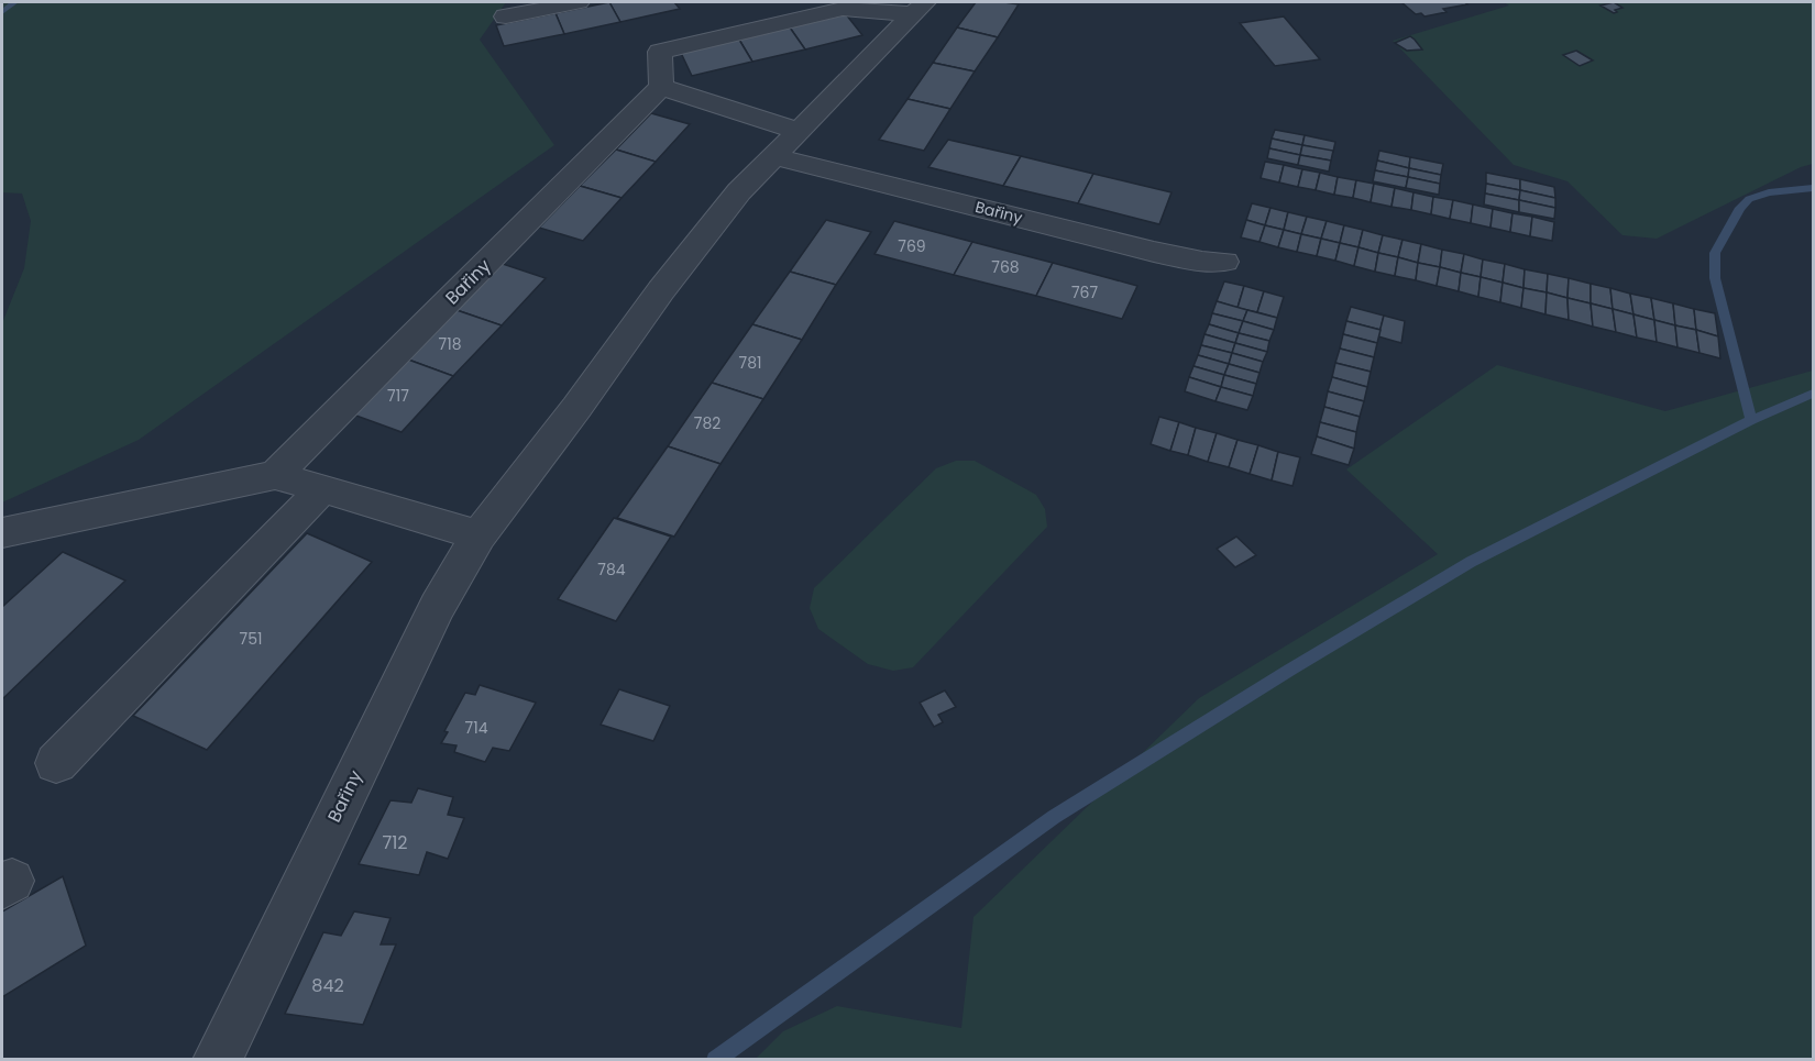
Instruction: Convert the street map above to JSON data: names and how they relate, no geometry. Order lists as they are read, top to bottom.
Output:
{
  "streets": {
    "street": ["Bařiny"]
  },
  "house_numbers": [
    "769",
    "768",
    "767",
    "718",
    "781",
    "717",
    "782",
    "784",
    "751",
    "714",
    "712",
    "842"
  ]
}
